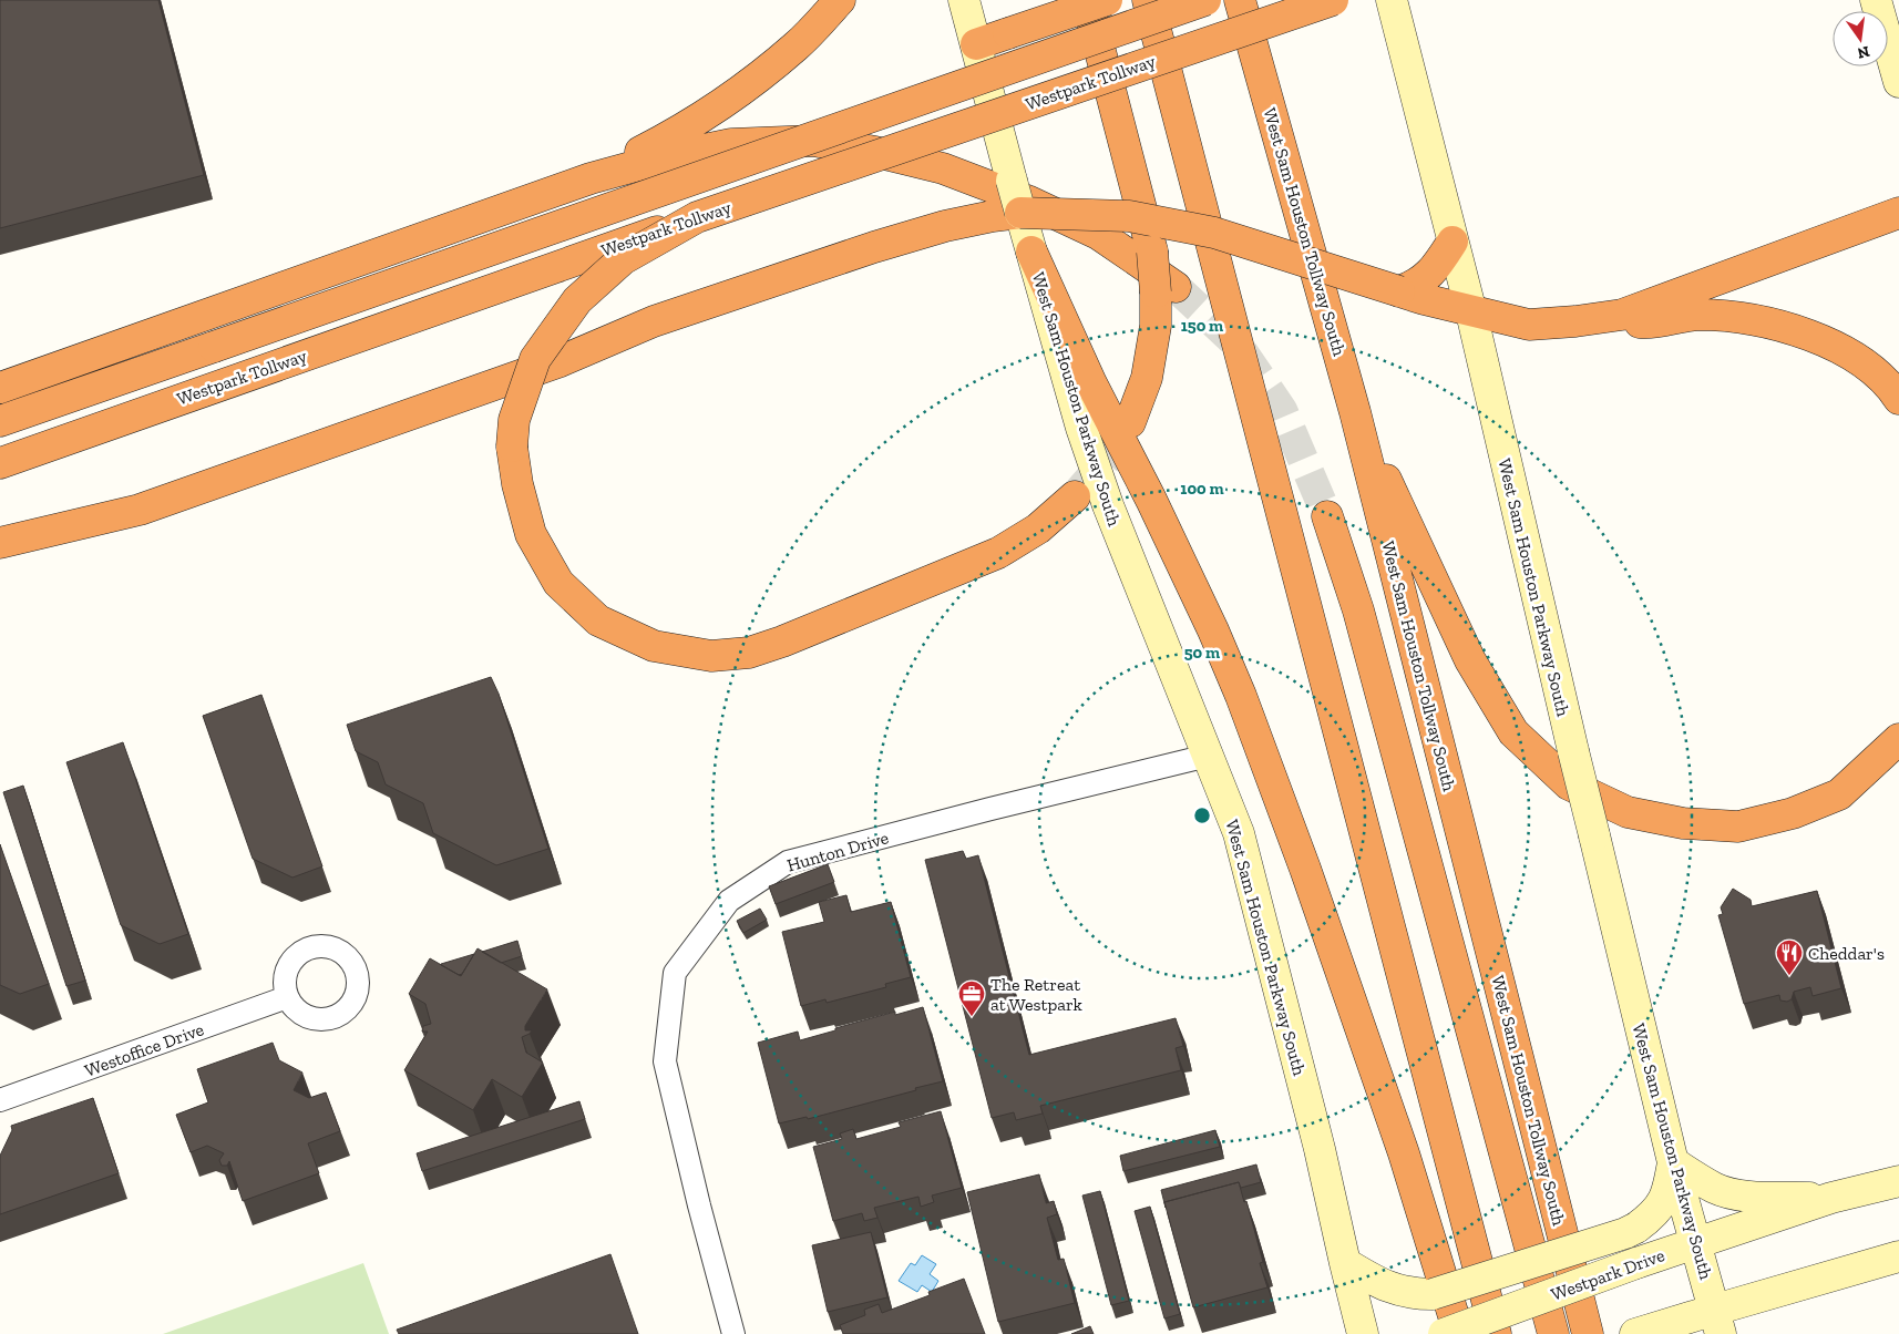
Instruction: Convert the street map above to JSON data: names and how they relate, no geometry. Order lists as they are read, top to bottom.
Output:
{
  "streets": {
    "highway": ["Westpark Tollway", "West Sam Houston Tollway South"],
    "main road": ["West Sam Houston Parkway South", "Westpark Drive"],
    "street": ["Hunton Drive", "Westoffice Drive"]
  },
  "crossings": [
    ["West Sam Houston Parkway South", "Hunton Drive"],
    ["West Sam Houston Parkway South", "Westpark Drive"]
  ],
  "places": {
    "restaurant": ["Cheddar's"],
    "office": ["The Retreat at Westpark"]
  },
  "north": "bottom",
  "rings": ["150 m", "100 m", "50 m"]
}
